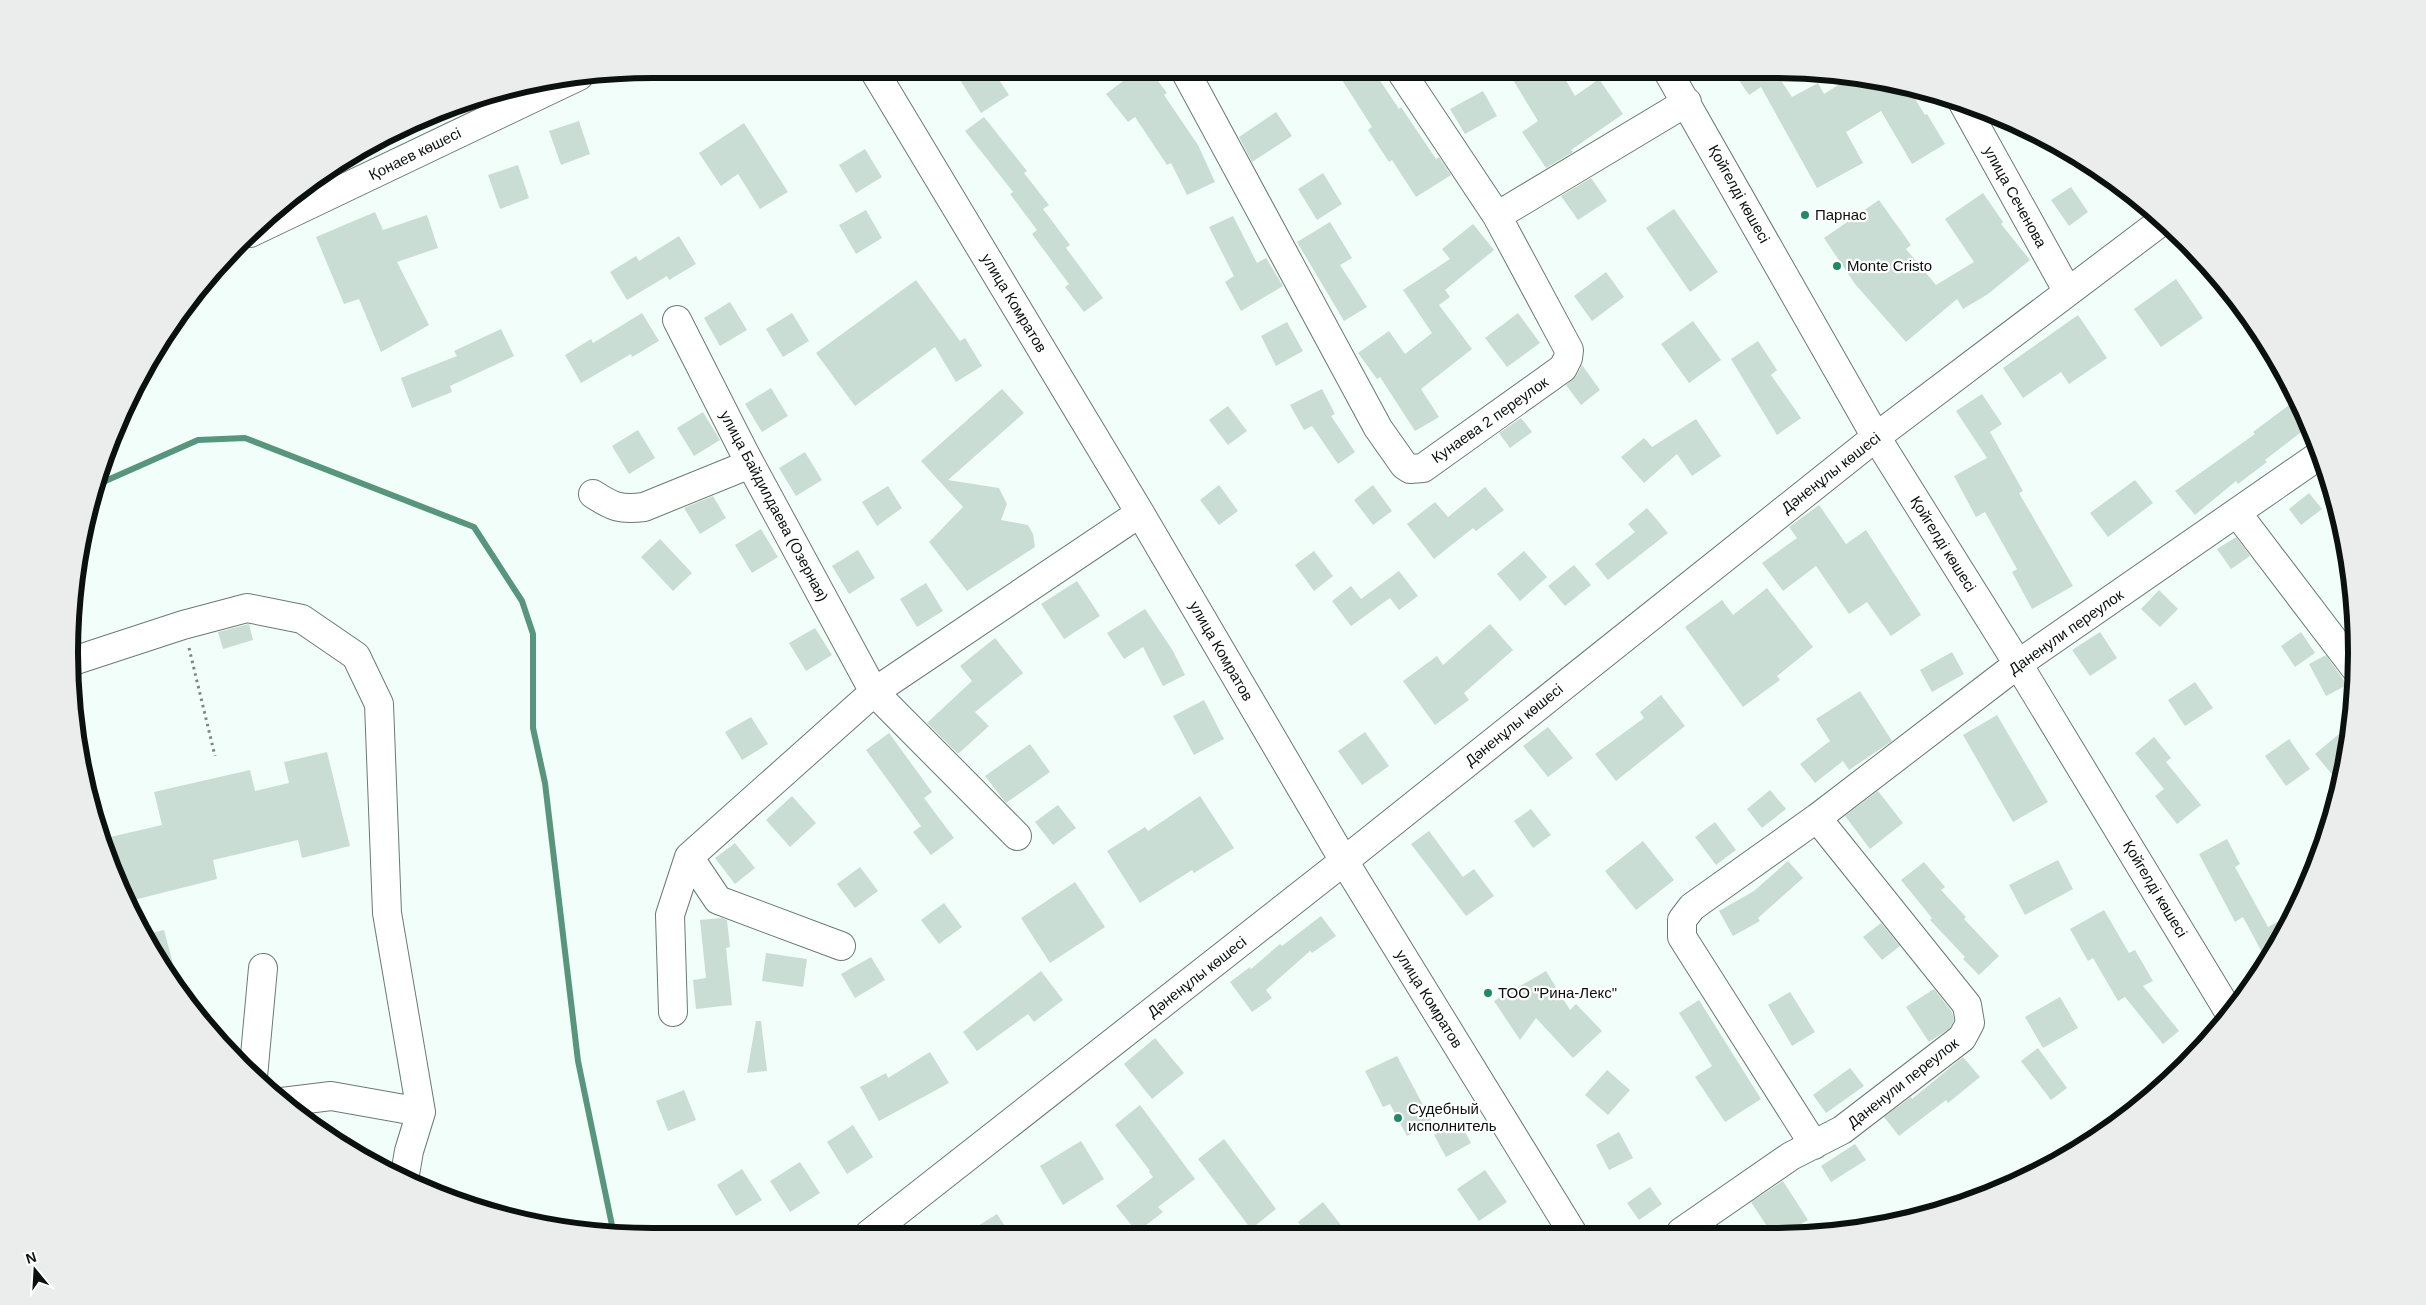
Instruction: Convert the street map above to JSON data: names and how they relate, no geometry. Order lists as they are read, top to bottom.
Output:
{
  "streets": {
    "street": [
      "Қонаев көшесі",
      "Қойгелді көшесі",
      "улица Сеченова",
      "улица Комратов",
      "Кунаева 2 переулок",
      "Дәненұлы көшесі",
      "улица Байдилдаева (Озерная)",
      "Даненули переулок"
    ]
  },
  "crossings": [
    ["Қойгелді көшесі", "Дәненұлы көшесі"],
    ["Қойгелді көшесі", "Даненули переулок"],
    ["улица Сеченова", "Дәненұлы көшесі"],
    ["улица Комратов", "Дәненұлы көшесі"]
  ],
  "places": [
    "Парнас",
    "Monte Cristo",
    "ТОО \"Рина-Лекс\"",
    "Судебный исполнитель"
  ],
  "north": "top"
}
